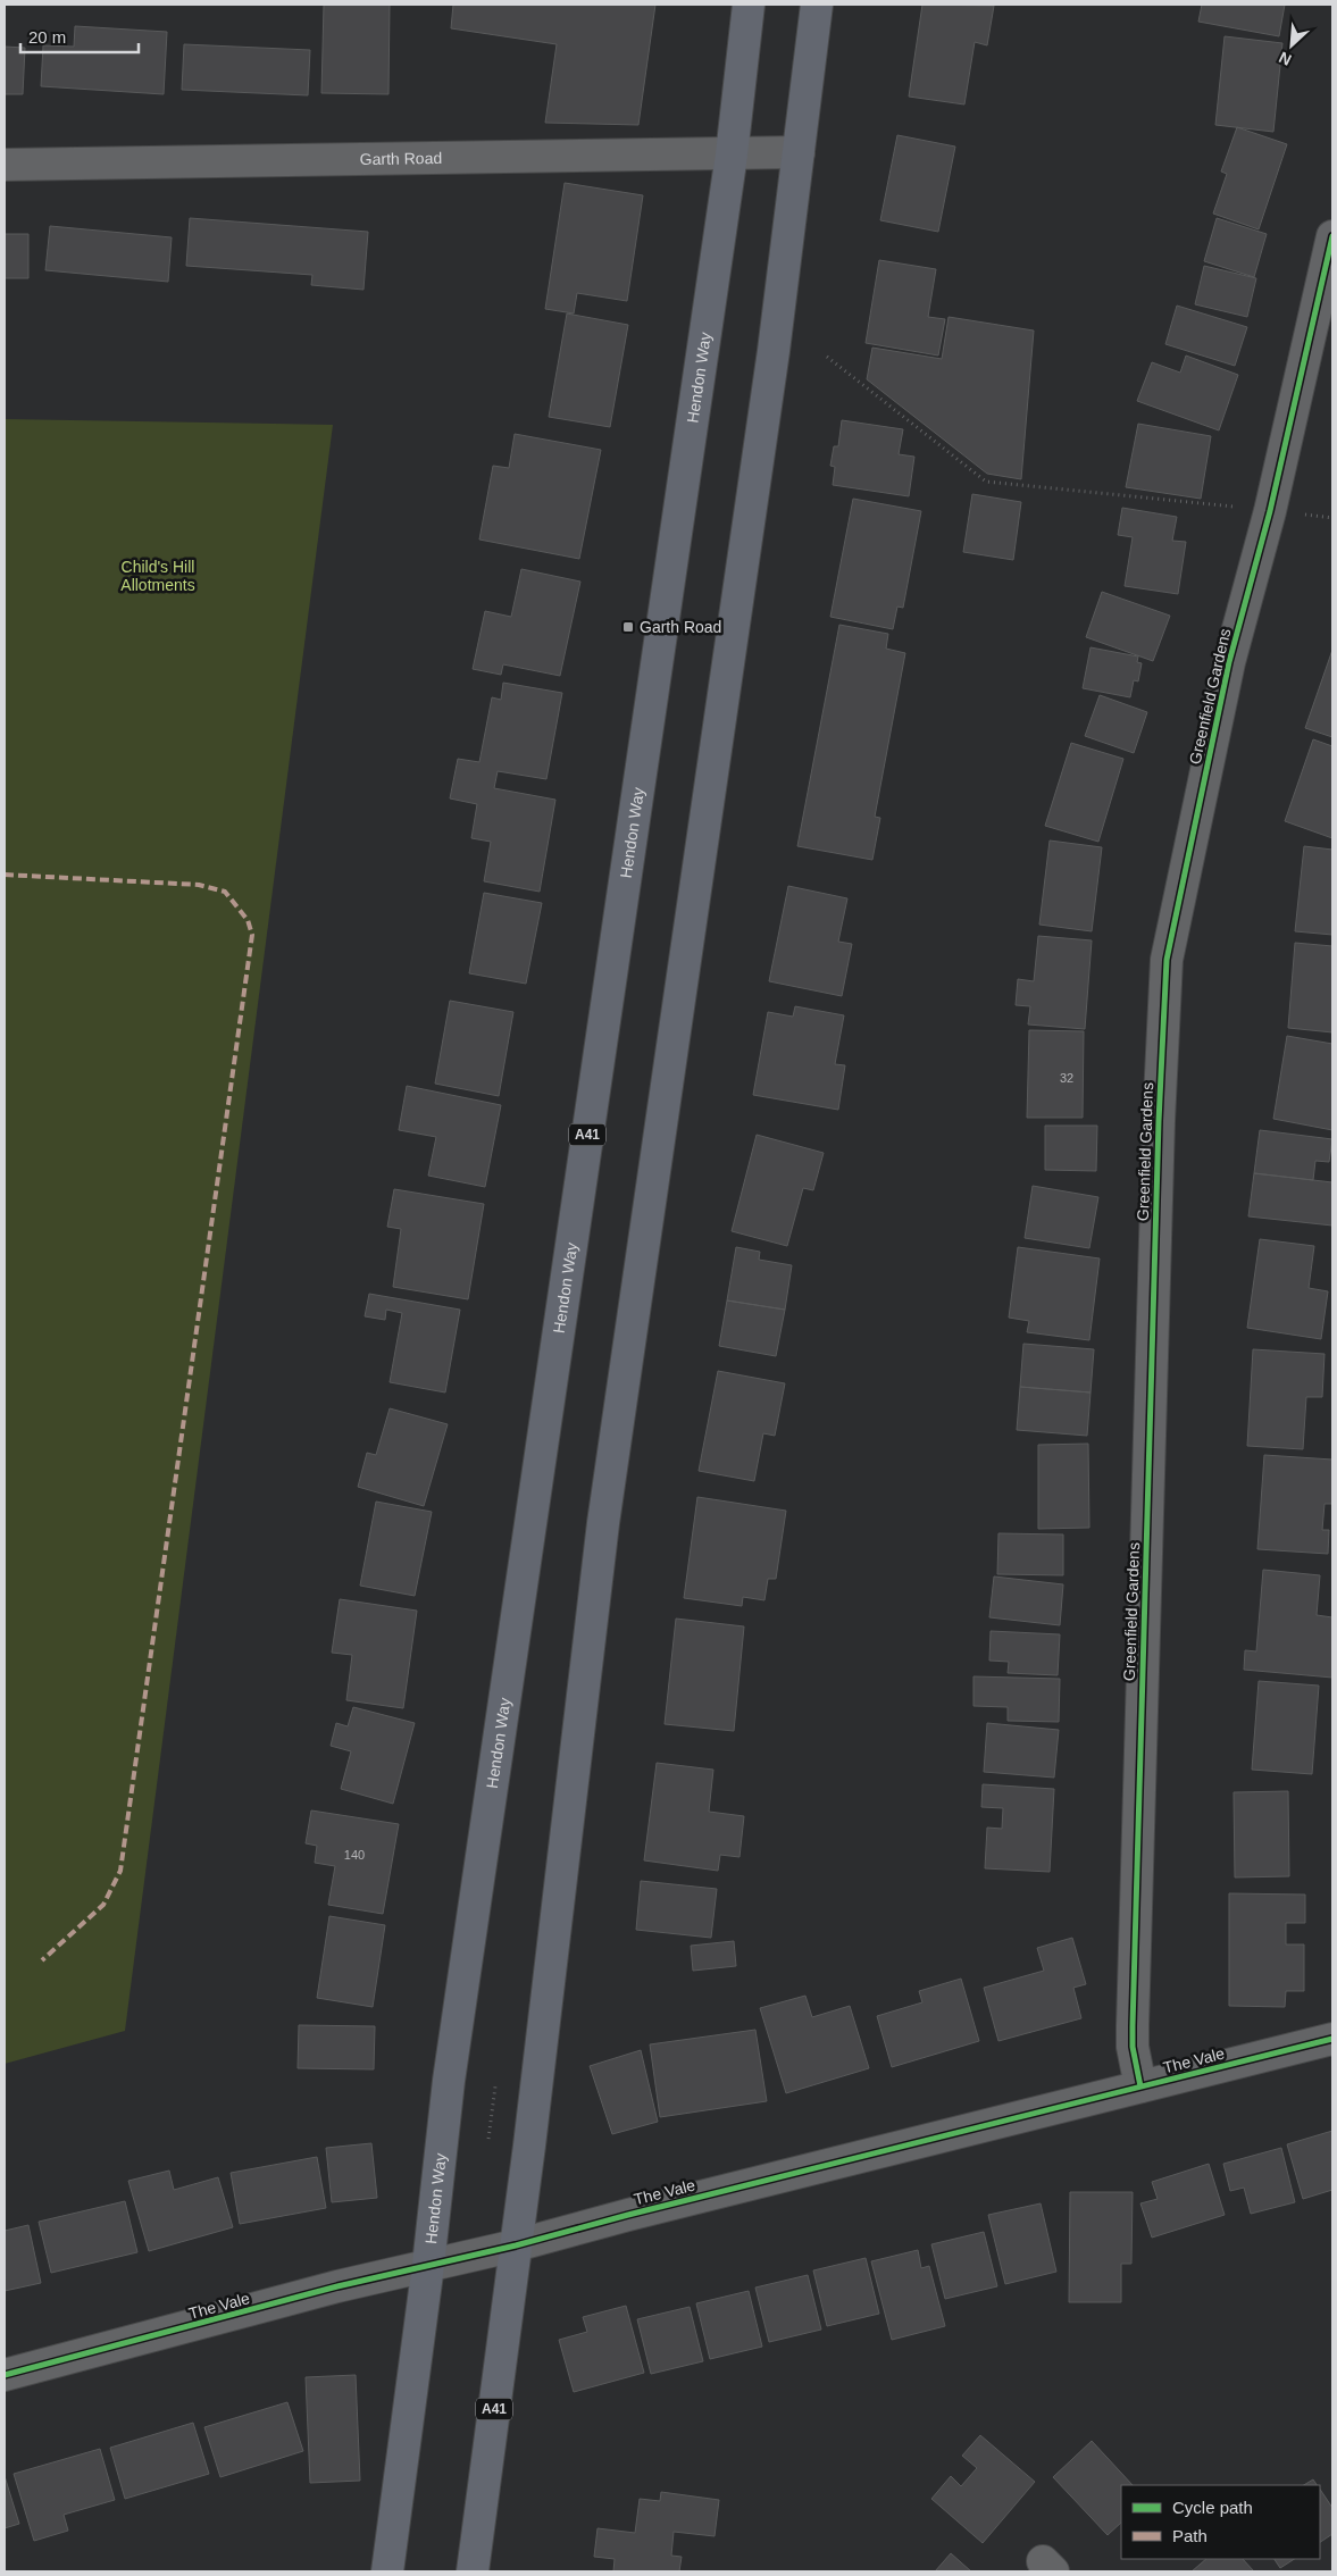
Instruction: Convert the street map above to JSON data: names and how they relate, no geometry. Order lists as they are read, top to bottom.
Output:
{
  "streets": {
    "highway": ["Hendon Way", "A41"],
    "street": ["Garth Road", "Greenfield Gardens", "The Vale"]
  },
  "crossings": [
    ["Garth Road", "Hendon Way"],
    ["Garth Road", "A41"],
    ["Hendon Way", "The Vale"],
    ["Greenfield Gardens", "The Vale"],
    ["A41", "The Vale"]
  ],
  "parks": ["Child's Hill Allotments"],
  "places": {
    "transit": ["Garth Road"]
  },
  "house_numbers": ["32", "140"],
  "legend": ["Cycle path", "Path"],
  "scale_bar": "20 m",
  "north": "bottom left"
}
